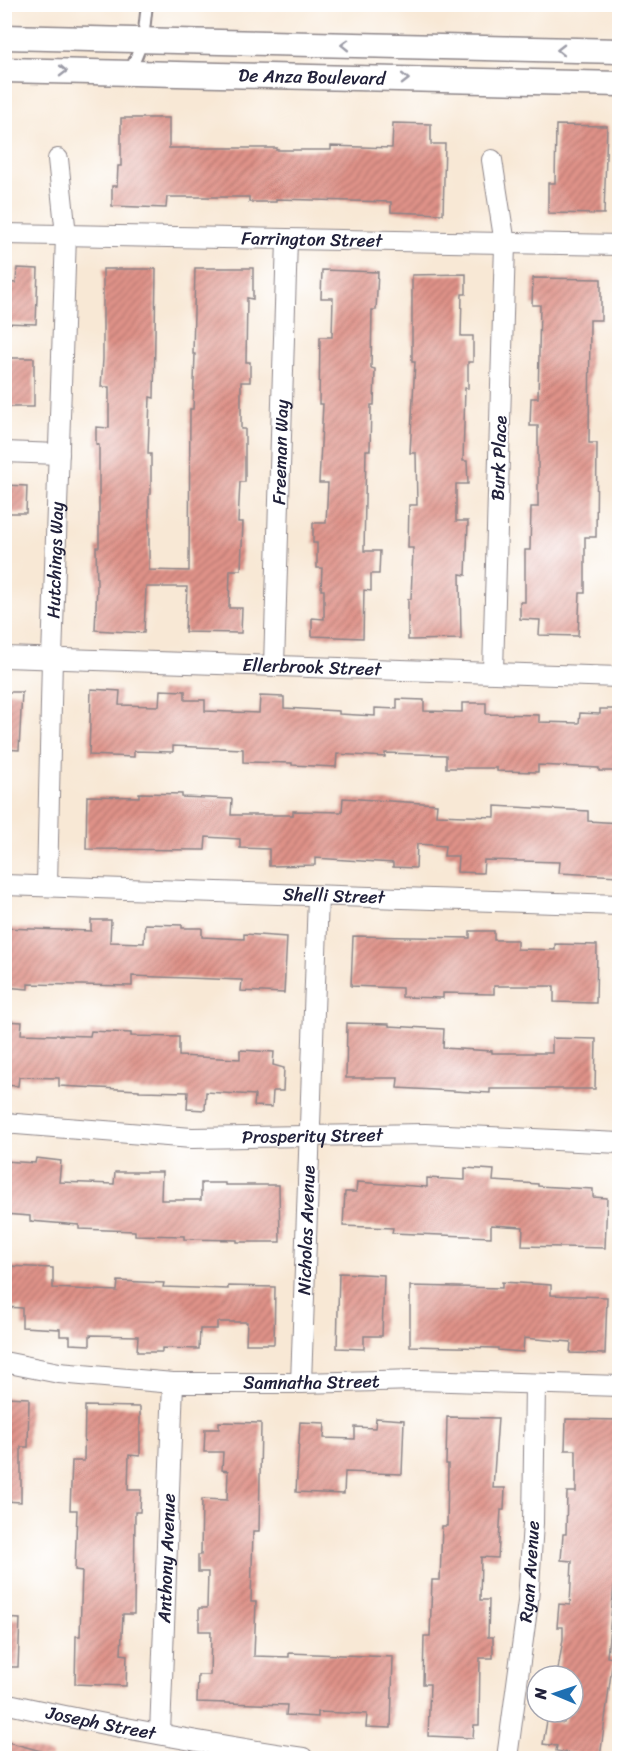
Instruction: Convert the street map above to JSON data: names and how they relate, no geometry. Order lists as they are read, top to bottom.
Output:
{
  "streets": {
    "street": [
      "De Anza Boulevard",
      "Farrington Street",
      "Freeman Way",
      "Burk Place",
      "Hutchings Way",
      "Ellerbrook Street",
      "Shelli Street",
      "Prosperity Street",
      "Nicholas Avenue",
      "Samnatha Street",
      "Anthony Avenue",
      "Ryan Avenue",
      "Joseph Street"
    ]
  },
  "crossings": [
    ["Farrington Street", "Freeman Way"],
    ["Farrington Street", "Burk Place"],
    ["Farrington Street", "Hutchings Way"],
    ["Freeman Way", "Ellerbrook Street"],
    ["Burk Place", "Ellerbrook Street"],
    ["Hutchings Way", "Ellerbrook Street"],
    ["Hutchings Way", "Shelli Street"],
    ["Shelli Street", "Nicholas Avenue"],
    ["Prosperity Street", "Nicholas Avenue"],
    ["Nicholas Avenue", "Samnatha Street"],
    ["Samnatha Street", "Anthony Avenue"],
    ["Samnatha Street", "Ryan Avenue"],
    ["Anthony Avenue", "Joseph Street"]
  ],
  "north": "left"
}
